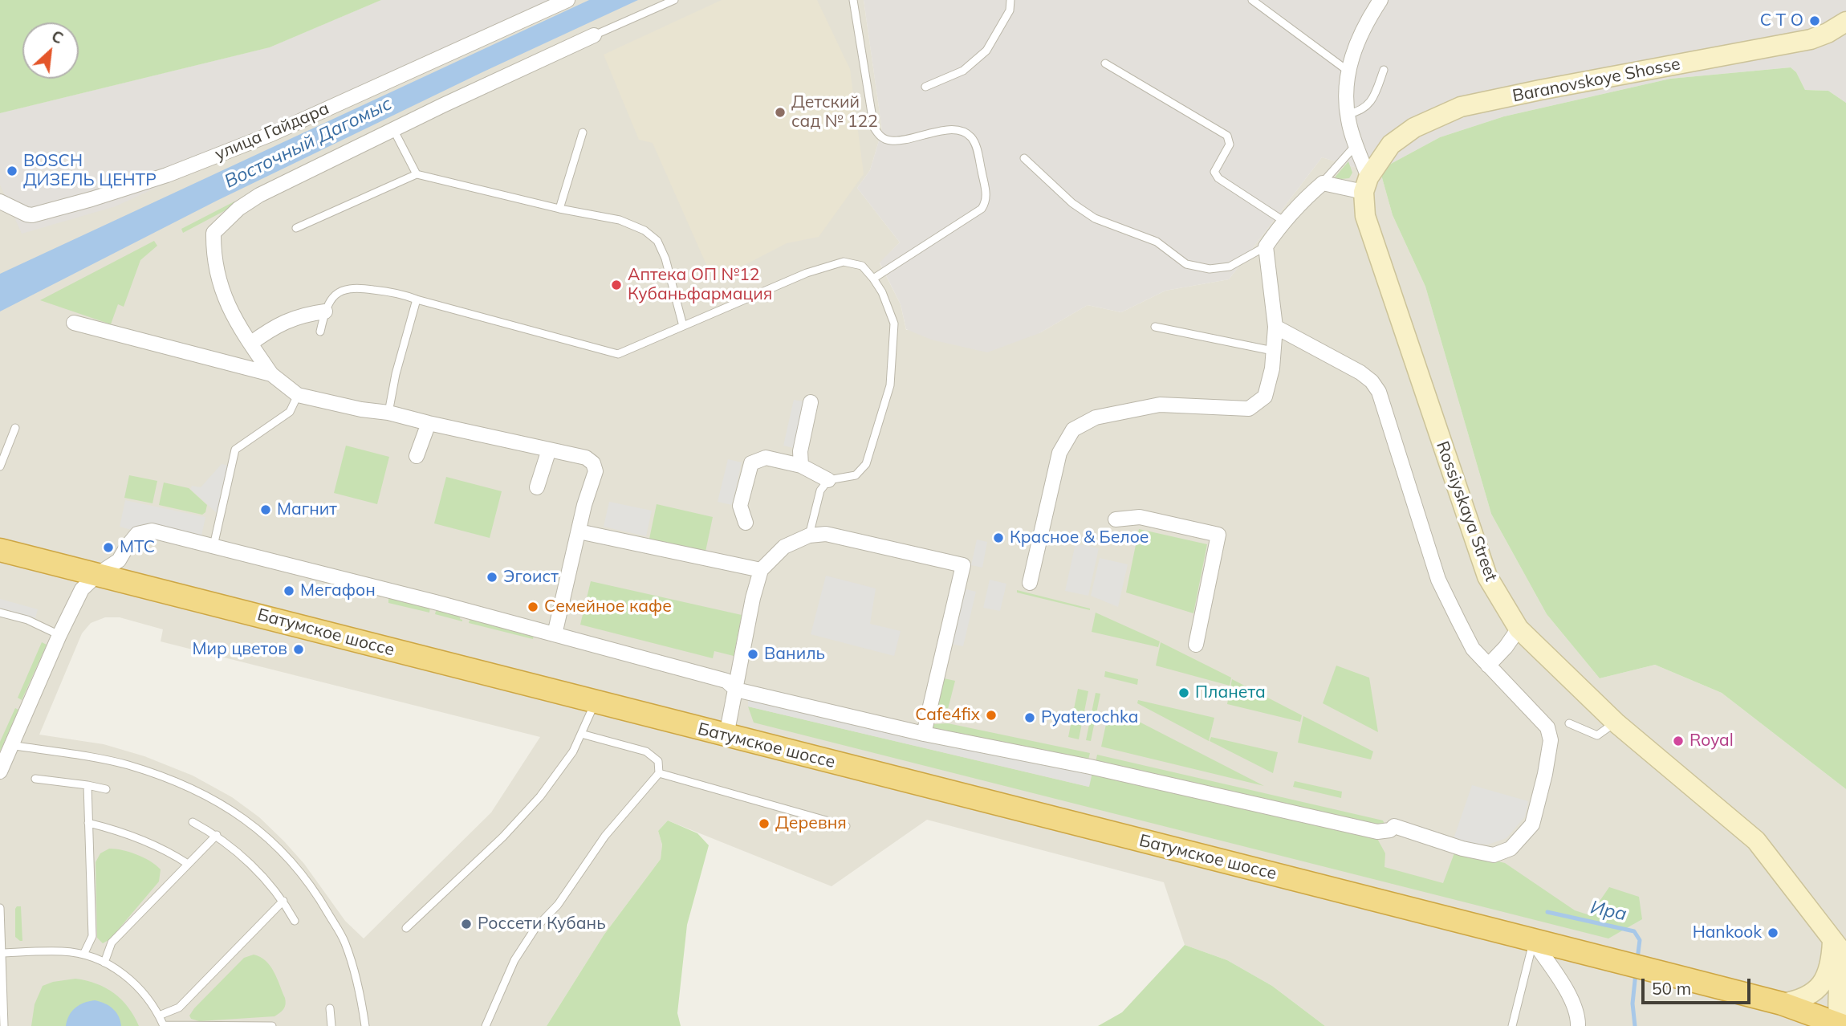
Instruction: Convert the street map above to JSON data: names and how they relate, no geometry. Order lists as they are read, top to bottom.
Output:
{
  "streets": {
    "highway": ["Батумское шоссе"],
    "main road": ["Baranovskoye Shosse", "Rossiyskaya Street"],
    "street": ["улица Гайдара"]
  },
  "crossings": [
    ["Baranovskoye Shosse", "Rossiyskaya Street"]
  ],
  "water": ["Восточный Дагомыс", "Ира"],
  "places": [
    "С Т О",
    "Детский сад № 122",
    "BOSCH ДИЗЕЛЬ ЦЕНТР",
    "Аптека ОП №12 Кубаньфармация",
    "Магнит",
    "Красное & Белое",
    "МТС",
    "Эгоист",
    "Мегафон",
    "Семейное кафе",
    "Мир цветов",
    "Ваниль",
    "Планета",
    "Cafe4fix",
    "Pyaterochka",
    "Royal",
    "Деревня",
    "Россети Кубань",
    "Hankook"
  ],
  "scale_bar": "50 m",
  "north": "top right"
}
